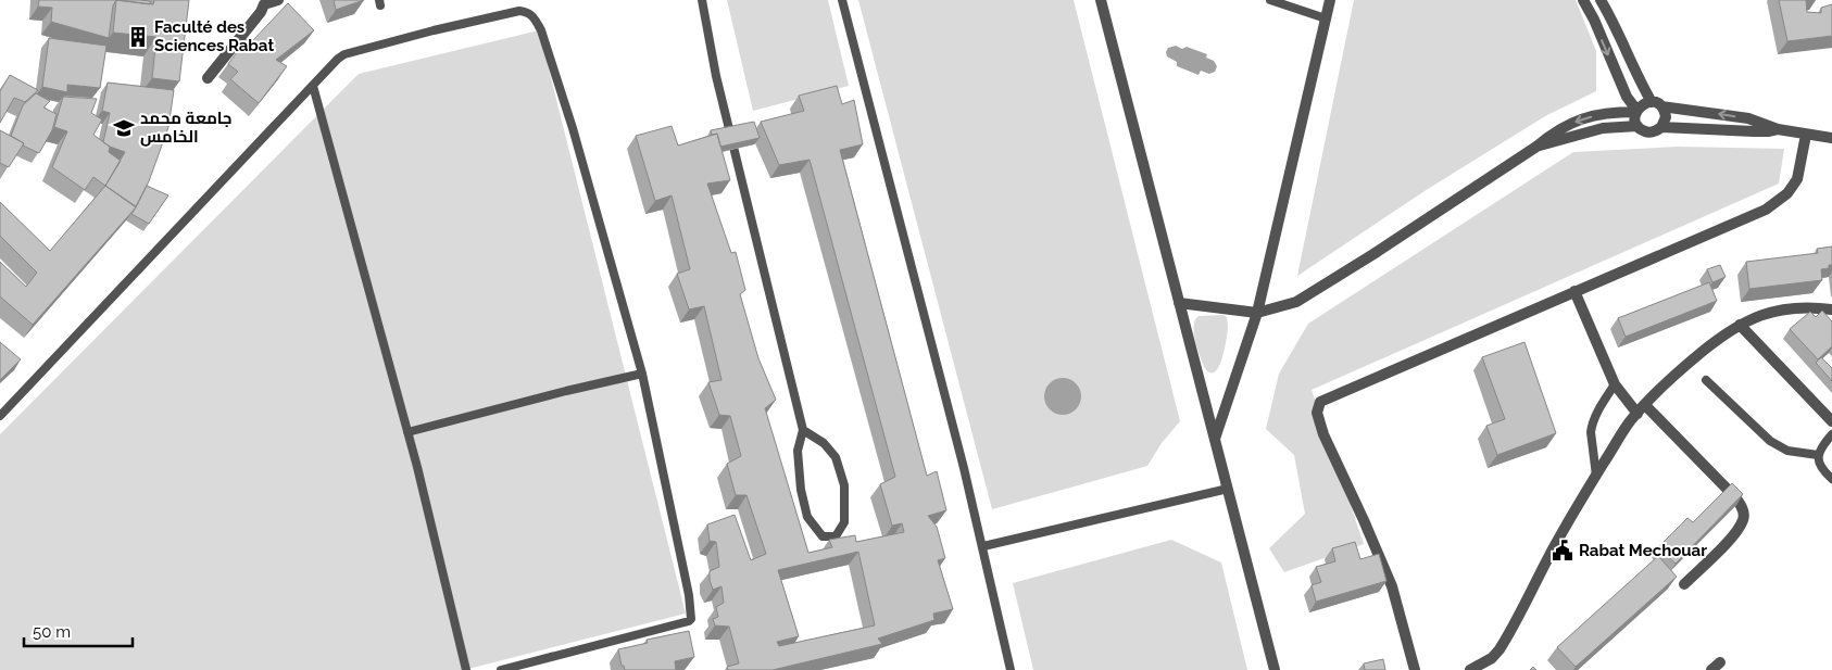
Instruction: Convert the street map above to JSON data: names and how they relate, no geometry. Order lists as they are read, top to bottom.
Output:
{
  "places": {
    "building": ["Faculté des Sciences Rabat"],
    "school or university": ["جامعة محمد الخامس"],
    "public building": ["Rabat Mechouar"]
  },
  "scale_bar": "50 m"
}
